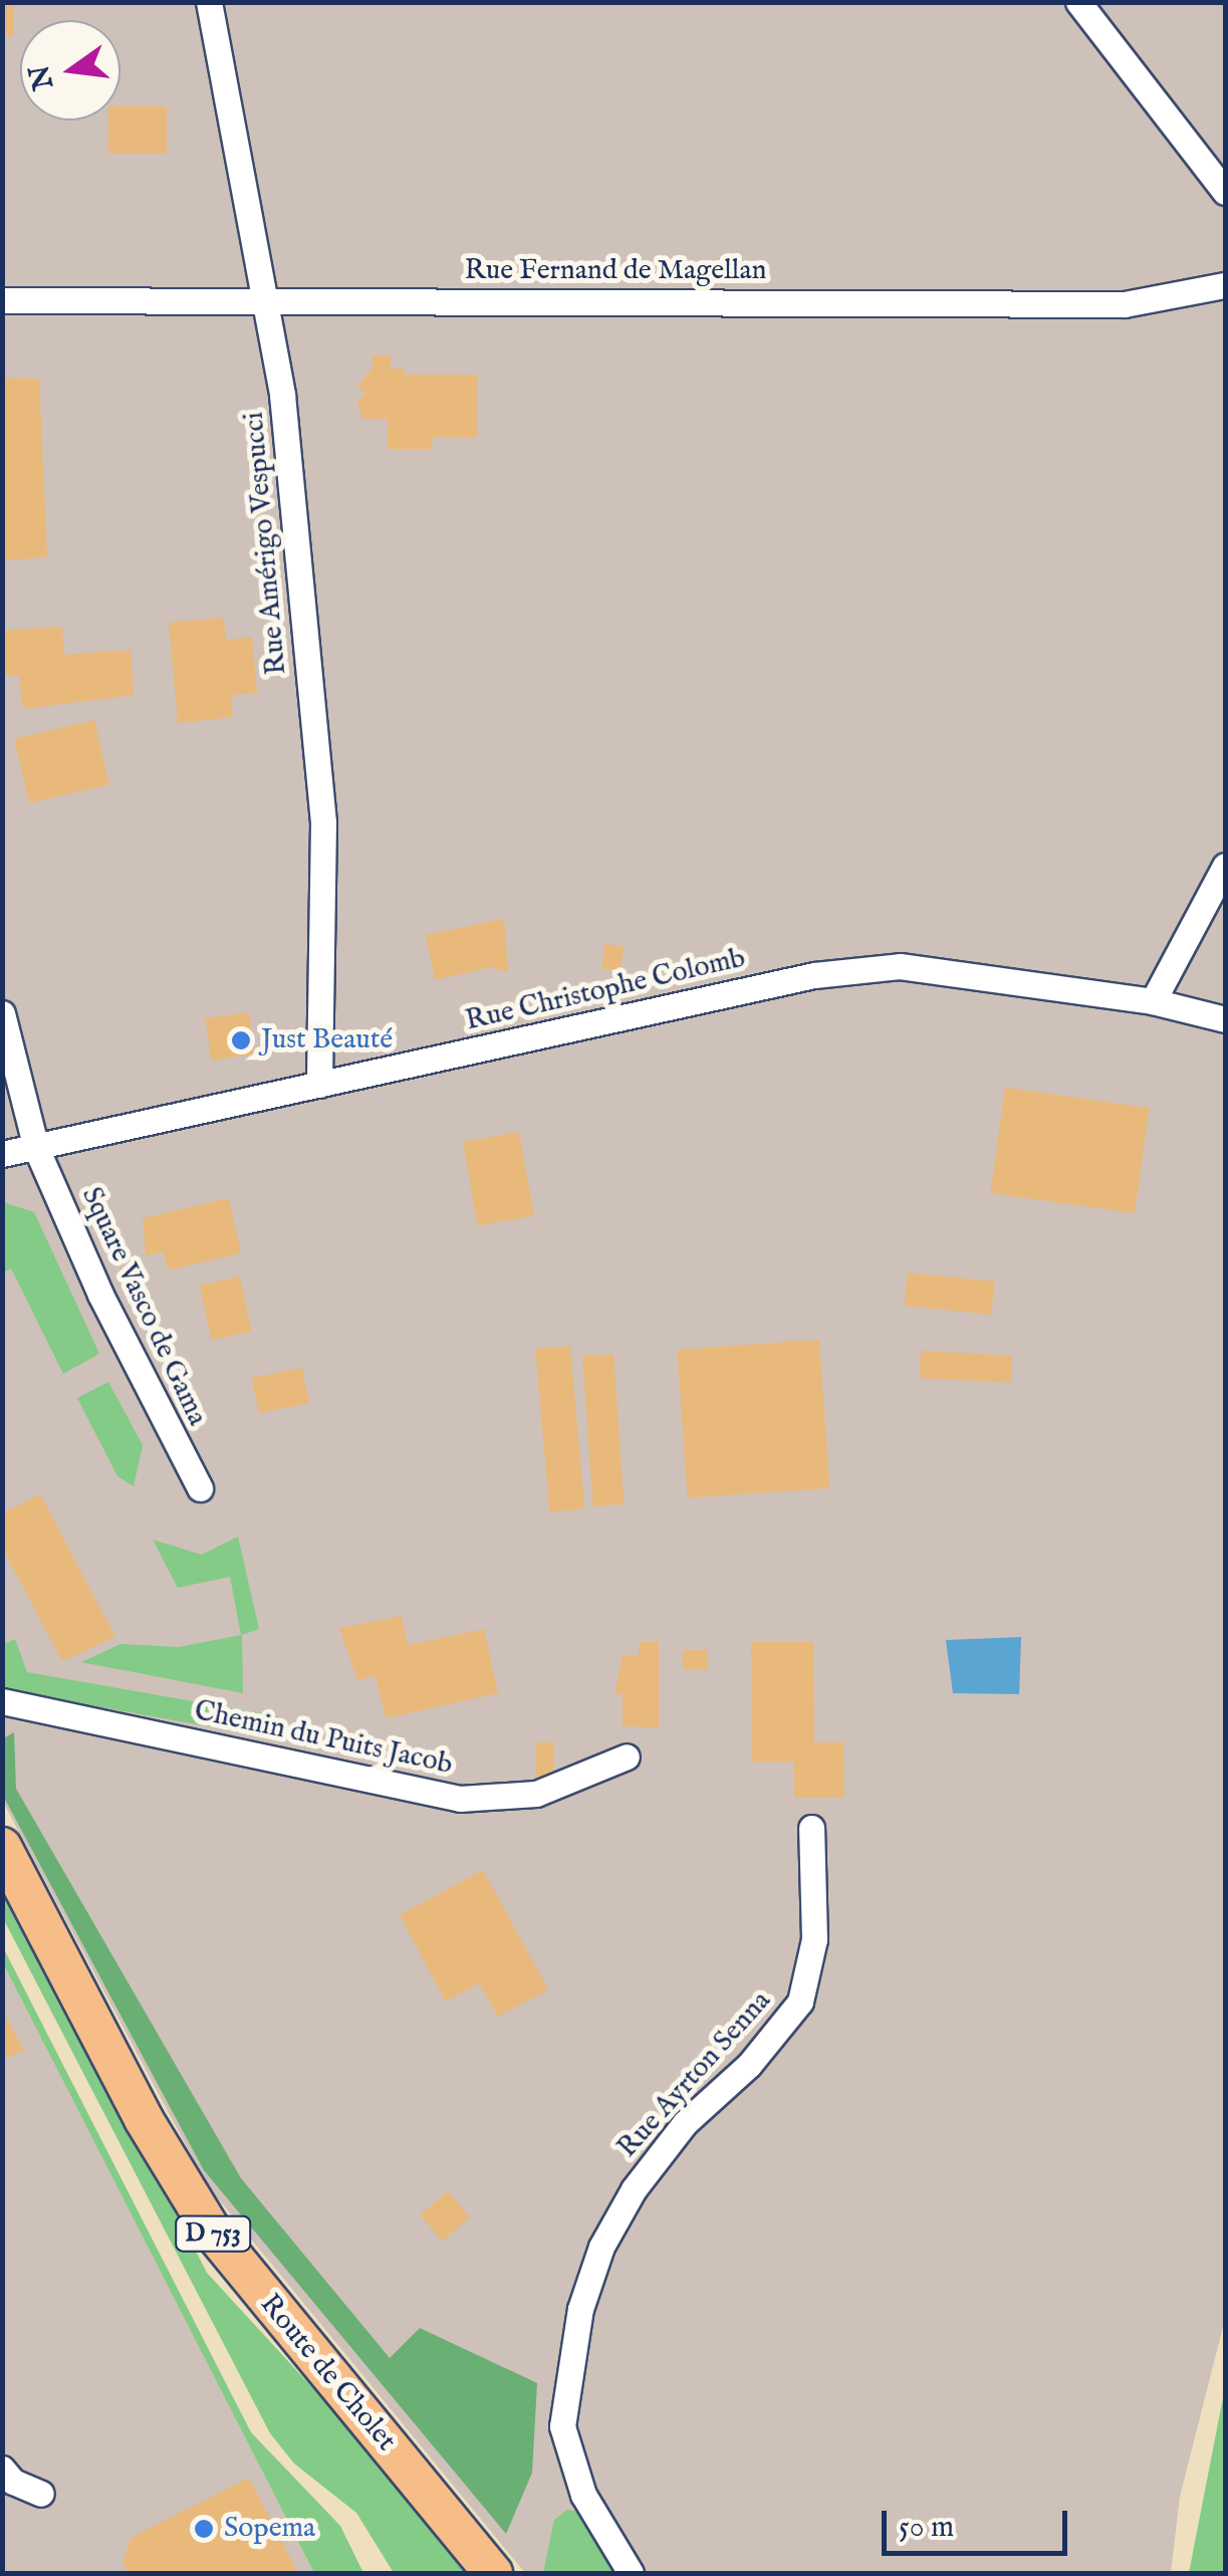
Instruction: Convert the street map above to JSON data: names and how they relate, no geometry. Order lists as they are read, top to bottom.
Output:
{
  "streets": {
    "main road": ["D 753", "Route de Cholet"],
    "street": [
      "Rue Fernand de Magellan",
      "Rue Amérigo Vespucci",
      "Rue Christophe Colomb",
      "Square Vasco de Gama",
      "Chemin du Puits Jacob",
      "Rue Ayrton Senna"
    ]
  },
  "crossings": [
    ["Rue Fernand de Magellan", "Rue Amérigo Vespucci"],
    ["Rue Amérigo Vespucci", "Rue Christophe Colomb"],
    ["Rue Christophe Colomb", "Square Vasco de Gama"]
  ],
  "places": ["Just Beauté", "Sopema"],
  "scale_bar": "50 m",
  "north": "left"
}
